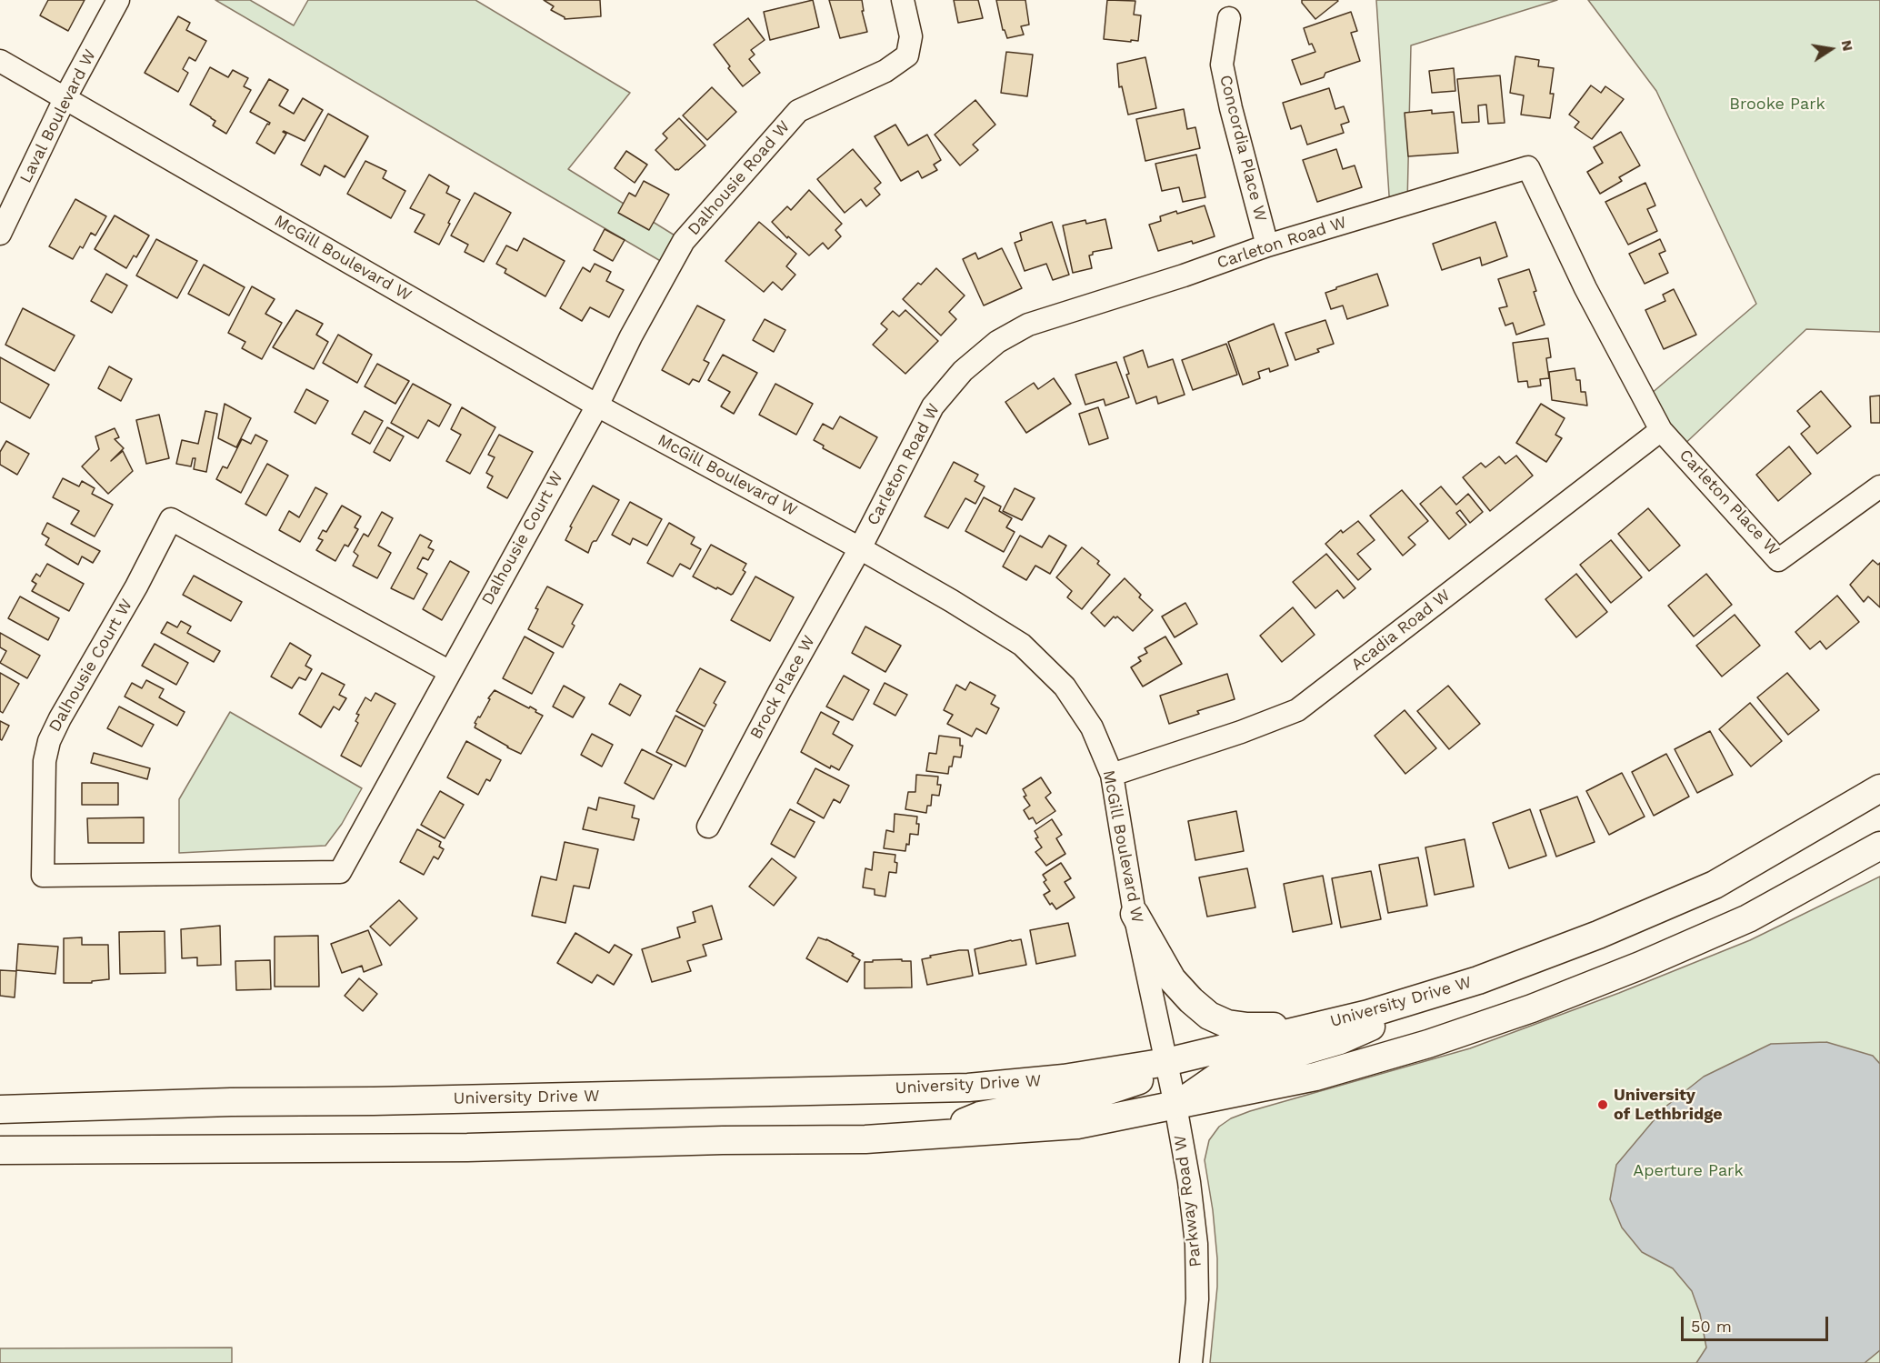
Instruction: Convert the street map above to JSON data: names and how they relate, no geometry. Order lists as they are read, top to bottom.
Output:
{
  "streets": {
    "main road": ["University Drive W"],
    "street": [
      "Laval Boulevard W",
      "Concordia Place W",
      "Dalhousie Road W",
      "Carleton Road W",
      "McGill Boulevard W",
      "Carleton Place W",
      "Dalhousie Court W",
      "Acadia Road W",
      "Brock Place W",
      "Parkway Road W"
    ]
  },
  "crossings": [
    ["Laval Boulevard W", "McGill Boulevard W"],
    ["Concordia Place W", "Carleton Road W"],
    ["Dalhousie Road W", "McGill Boulevard W"],
    ["Dalhousie Road W", "Dalhousie Court W"],
    ["Carleton Road W", "McGill Boulevard W"],
    ["Carleton Road W", "Carleton Place W"],
    ["Carleton Road W", "Acadia Road W"],
    ["Carleton Road W", "Brock Place W"],
    ["McGill Boulevard W", "Dalhousie Court W"],
    ["McGill Boulevard W", "Acadia Road W"],
    ["McGill Boulevard W", "Brock Place W"],
    ["McGill Boulevard W", "University Drive W"],
    ["McGill Boulevard W", "Parkway Road W"],
    ["Carleton Place W", "Acadia Road W"]
  ],
  "parks": ["Brooke Park", "Aperture Park"],
  "places": ["University of Lethbridge"],
  "scale_bar": "50 m",
  "north": "right"
}
